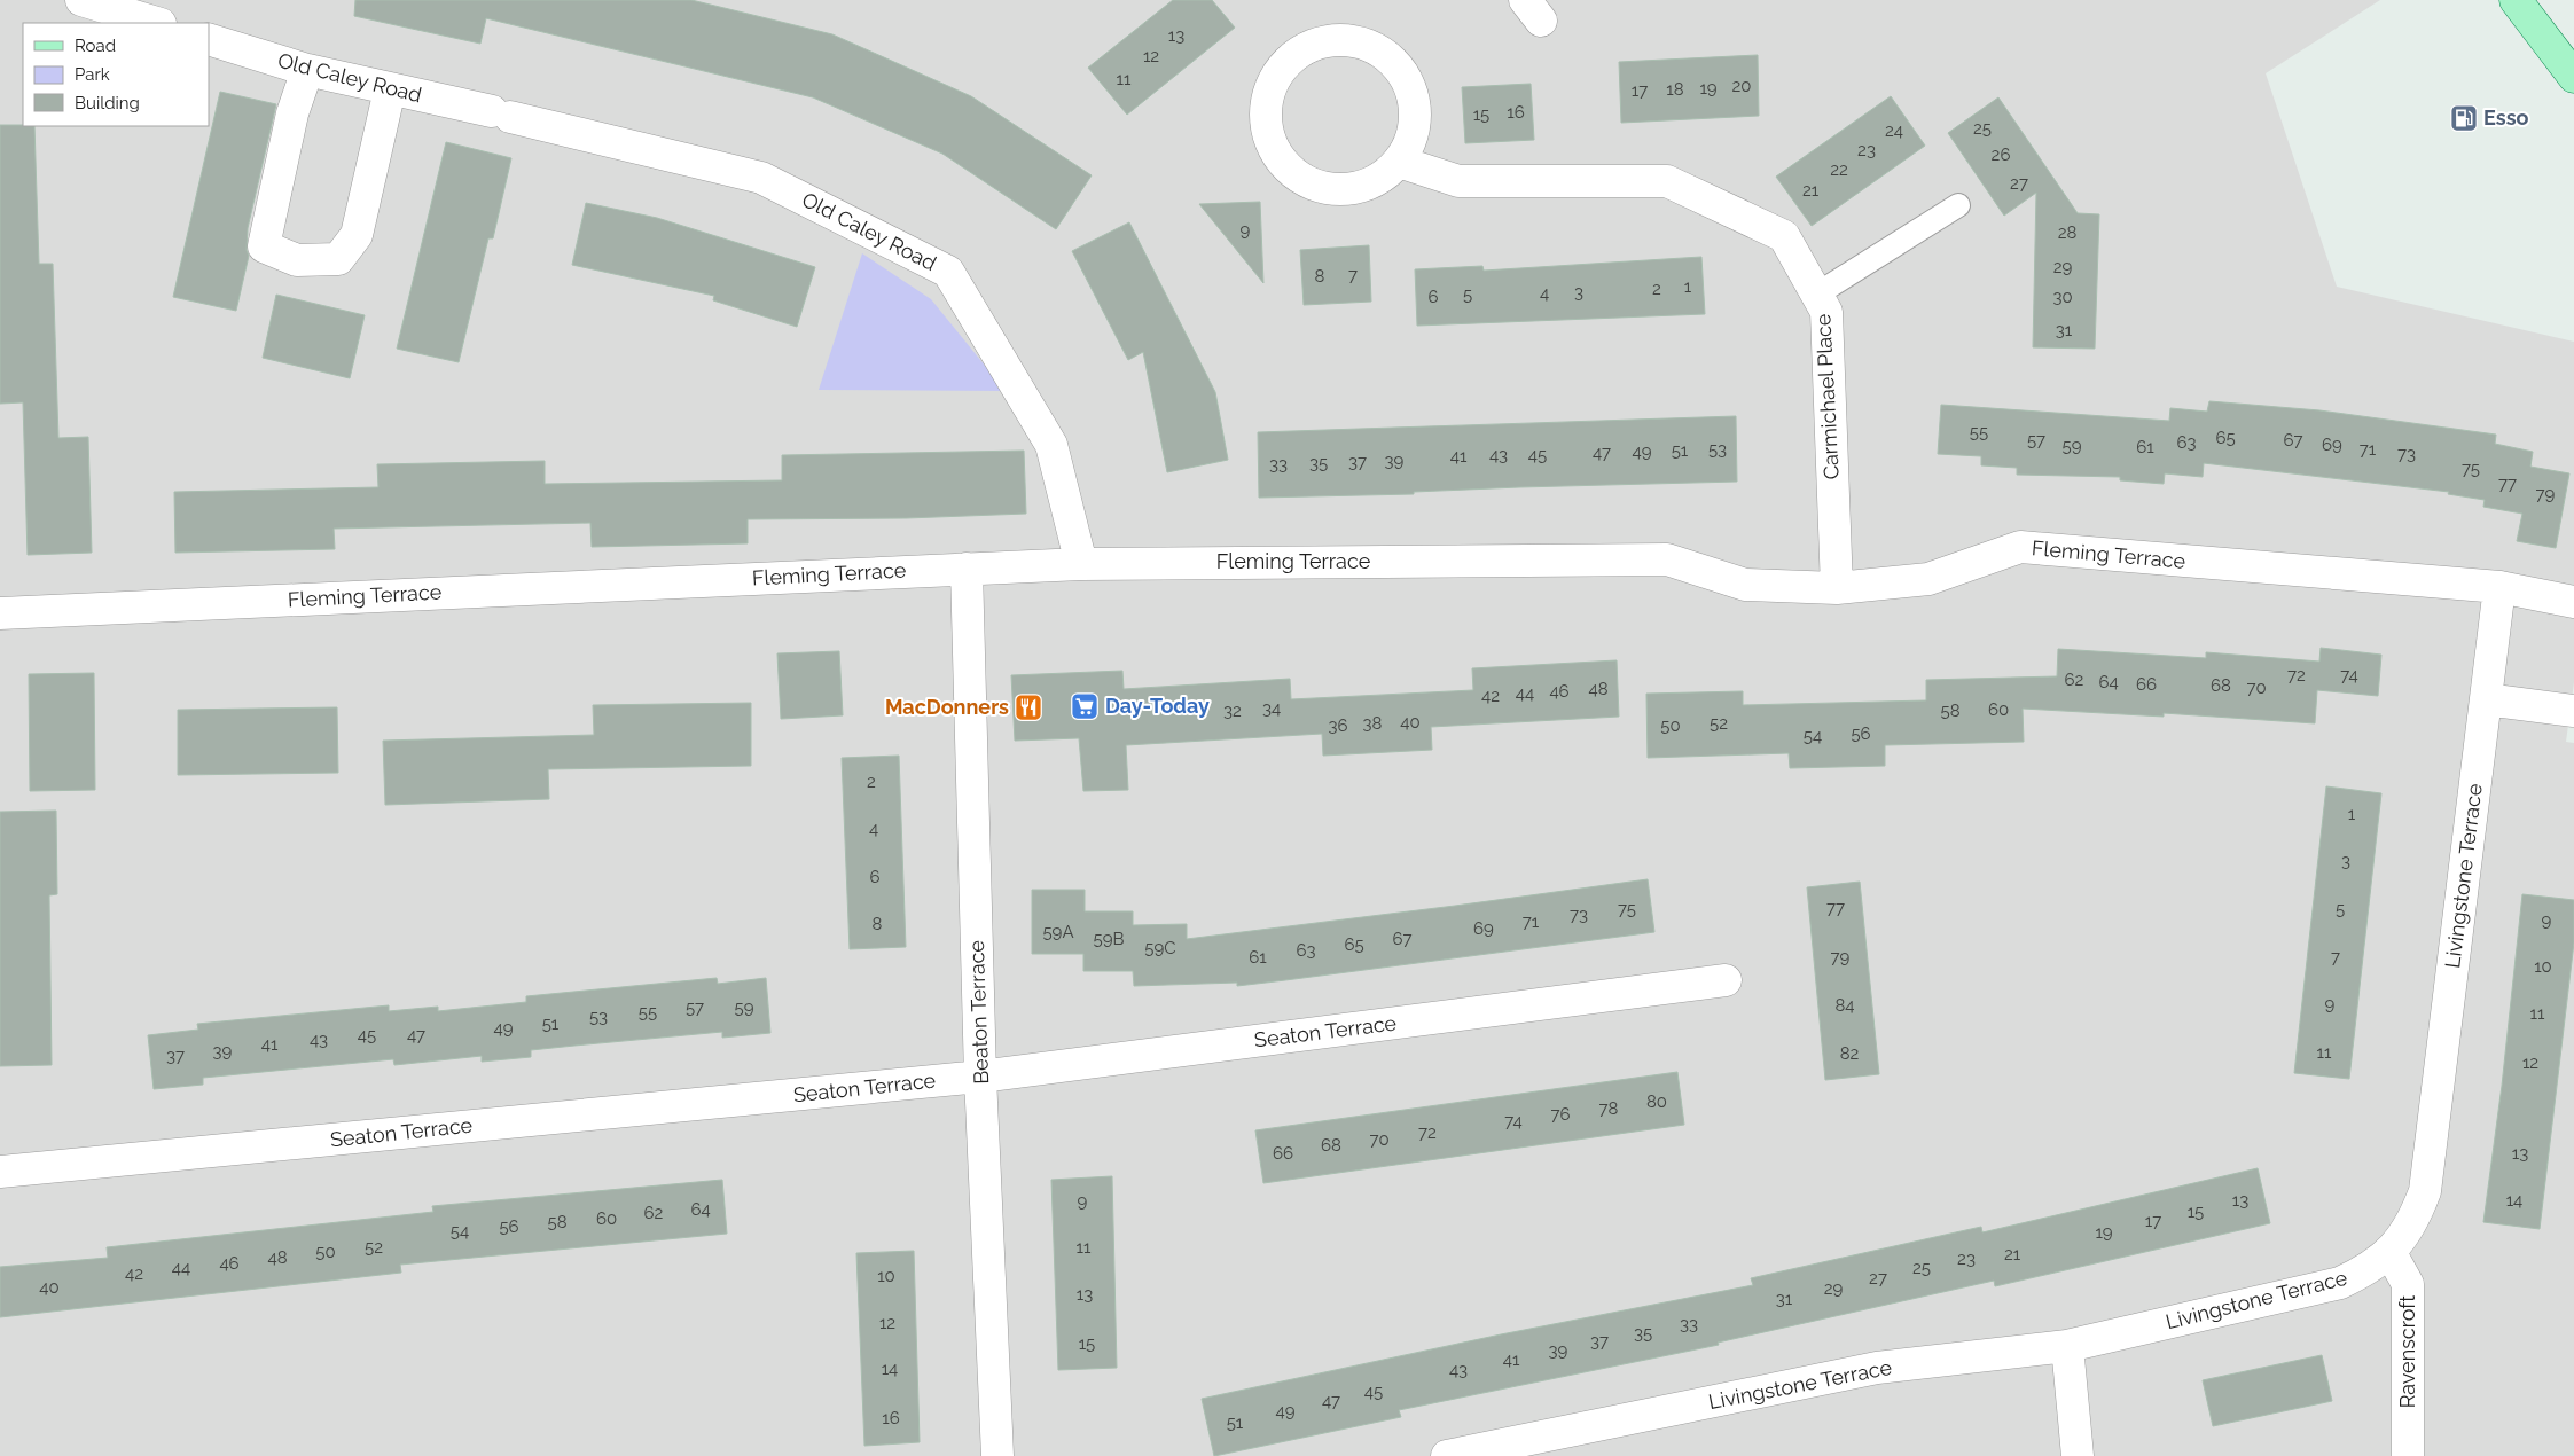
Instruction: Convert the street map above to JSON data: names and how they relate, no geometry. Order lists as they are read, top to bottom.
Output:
{
  "streets": {
    "street": [
      "Old Caley Road",
      "Carmichael Place",
      "Fleming Terrace",
      "Livingstone Terrace",
      "Beaton Terrace",
      "Seaton Terrace",
      "Ravenscroft"
    ]
  },
  "crossings": [
    ["Old Caley Road", "Fleming Terrace"],
    ["Carmichael Place", "Fleming Terrace"],
    ["Fleming Terrace", "Livingstone Terrace"],
    ["Fleming Terrace", "Beaton Terrace"],
    ["Livingstone Terrace", "Ravenscroft"],
    ["Beaton Terrace", "Seaton Terrace"]
  ],
  "places": {
    "fuel station": ["Esso"],
    "supermarket": ["Day-Today"],
    "restaurant": ["MacDonners"]
  },
  "house_numbers": [
    "13",
    "12",
    "11",
    "20",
    "19",
    "18",
    "17",
    "16",
    "15",
    "25",
    "24",
    "23",
    "26",
    "22",
    "27",
    "21",
    "9",
    "28",
    "29",
    "7",
    "8",
    "1",
    "2",
    "3",
    "4",
    "5",
    "6",
    "30",
    "31",
    "55",
    "65",
    "57",
    "67",
    "63",
    "69",
    "59",
    "61",
    "53",
    "71",
    "51",
    "49",
    "47",
    "73",
    "43",
    "45",
    "41",
    "39",
    "37",
    "35",
    "33",
    "75",
    "77",
    "79",
    "72",
    "74",
    "62",
    "64",
    "66",
    "68",
    "70",
    "48",
    "46",
    "44",
    "42",
    "34",
    "60",
    "32",
    "58",
    "40",
    "38",
    "52",
    "36",
    "50",
    "56",
    "54",
    "2",
    "1",
    "4",
    "3",
    "6",
    "77",
    "75",
    "5",
    "73",
    "9",
    "71",
    "8",
    "69",
    "59A",
    "59B",
    "67",
    "65",
    "59C",
    "63",
    "61",
    "79",
    "7",
    "10",
    "9",
    "84",
    "57",
    "59",
    "55",
    "11",
    "53",
    "51",
    "49",
    "45",
    "47",
    "43",
    "41",
    "39",
    "11",
    "82",
    "37",
    "12",
    "80",
    "78",
    "76",
    "74",
    "72",
    "70",
    "68",
    "66",
    "13",
    "13",
    "14",
    "9",
    "64",
    "15",
    "62",
    "60",
    "17",
    "58",
    "56",
    "54",
    "19",
    "52",
    "11",
    "50",
    "21",
    "48",
    "23",
    "46",
    "44",
    "25",
    "42",
    "10",
    "27",
    "40",
    "29",
    "13",
    "31",
    "12",
    "33",
    "35",
    "37",
    "15",
    "39",
    "41",
    "14",
    "43",
    "45",
    "47",
    "49",
    "16",
    "51"
  ],
  "legend": ["Road", "Park", "Building"]
}
